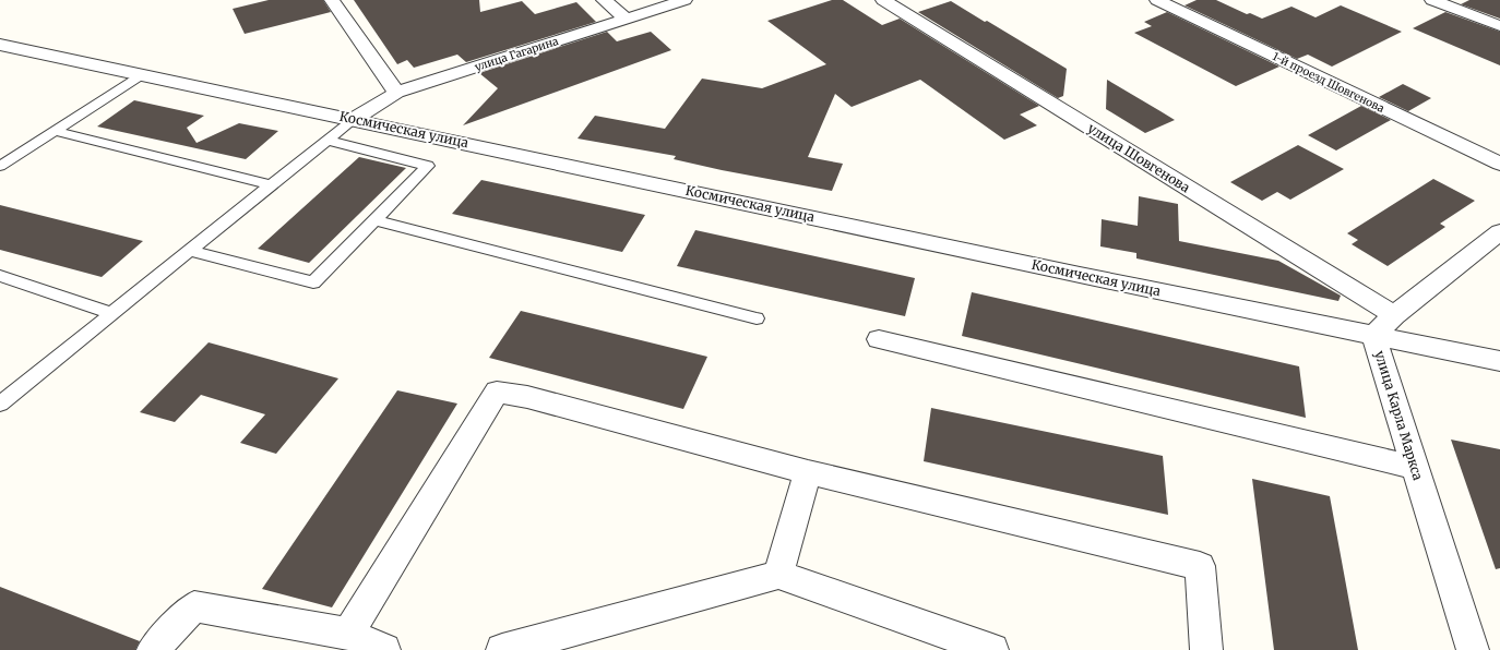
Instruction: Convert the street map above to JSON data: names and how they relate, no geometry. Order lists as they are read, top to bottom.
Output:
{
  "streets": {
    "street": [
      "улица Гагарина",
      "1-й проезд Шовгенова",
      "Космическая улица",
      "улица Шовгенова",
      "улица Карла Маркса"
    ]
  },
  "crossings": [
    ["улица Гагарина", "Космическая улица"],
    ["Космическая улица", "улица Карла Маркса"],
    ["улица Шовгенова", "улица Карла Маркса"]
  ]
}
